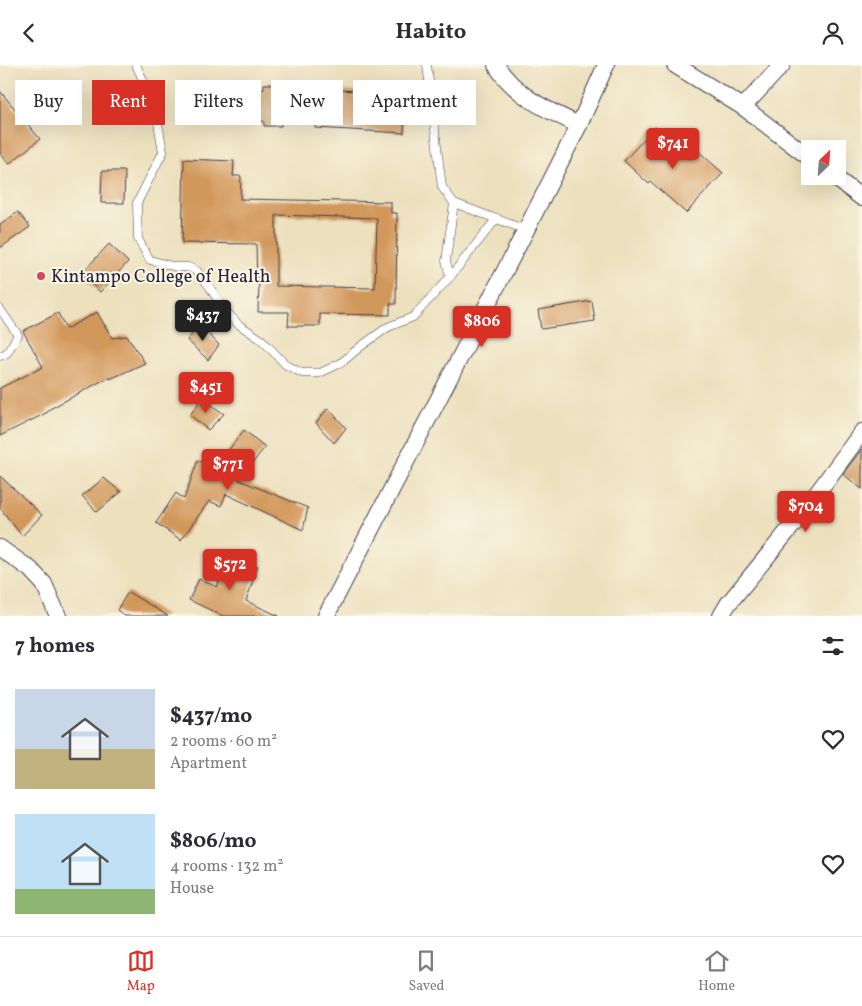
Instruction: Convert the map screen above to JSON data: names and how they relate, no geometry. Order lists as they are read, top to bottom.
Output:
{
  "places": ["Kintampo College of Health"],
  "north": "top right",
  "page": {
    "header": "Habito",
    "chip": [
      "Buy",
      "Rent",
      "Filters",
      "New",
      "Apartment"
    ],
    "price": [
      "$741",
      "$437",
      "$806",
      "$451",
      "$771",
      "$704",
      "$572"
    ],
    "heading": "7 homes",
    "list": [
      {
        "name": "$437/mo",
        "note": "2 rooms · 60 m² · Apartment"
      },
      {
        "name": "$806/mo",
        "note": "4 rooms · 132 m² · House"
      }
    ],
    "tabs": ["Map", "Saved", "Home"]
  }
}
